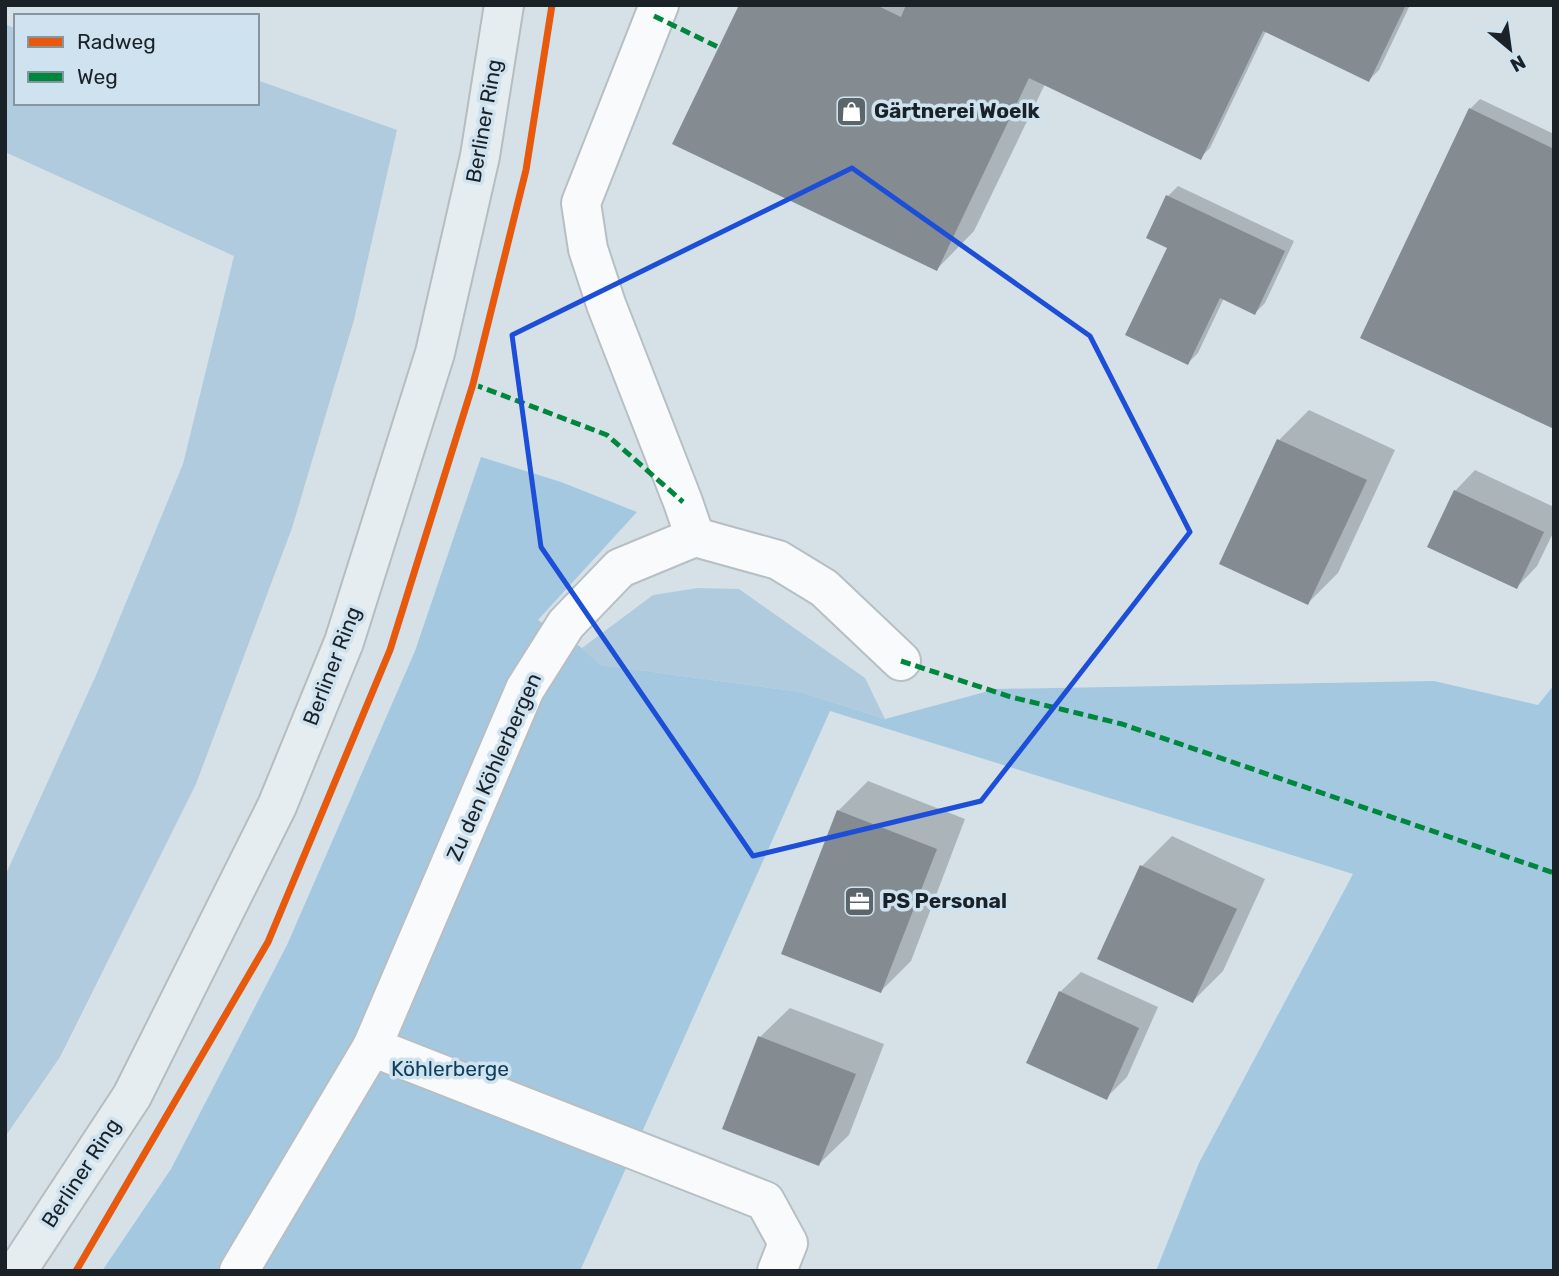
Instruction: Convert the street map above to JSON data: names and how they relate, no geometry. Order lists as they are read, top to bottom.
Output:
{
  "streets": {
    "main road": ["Berliner Ring"],
    "lane": ["Zu den Köhlerbergen"]
  },
  "parks": ["Köhlerberge"],
  "places": {
    "shop": ["Gärtnerei Woelk"],
    "office": ["PS Personal"]
  },
  "legend": ["Radweg", "Weg"],
  "north": "bottom right"
}
